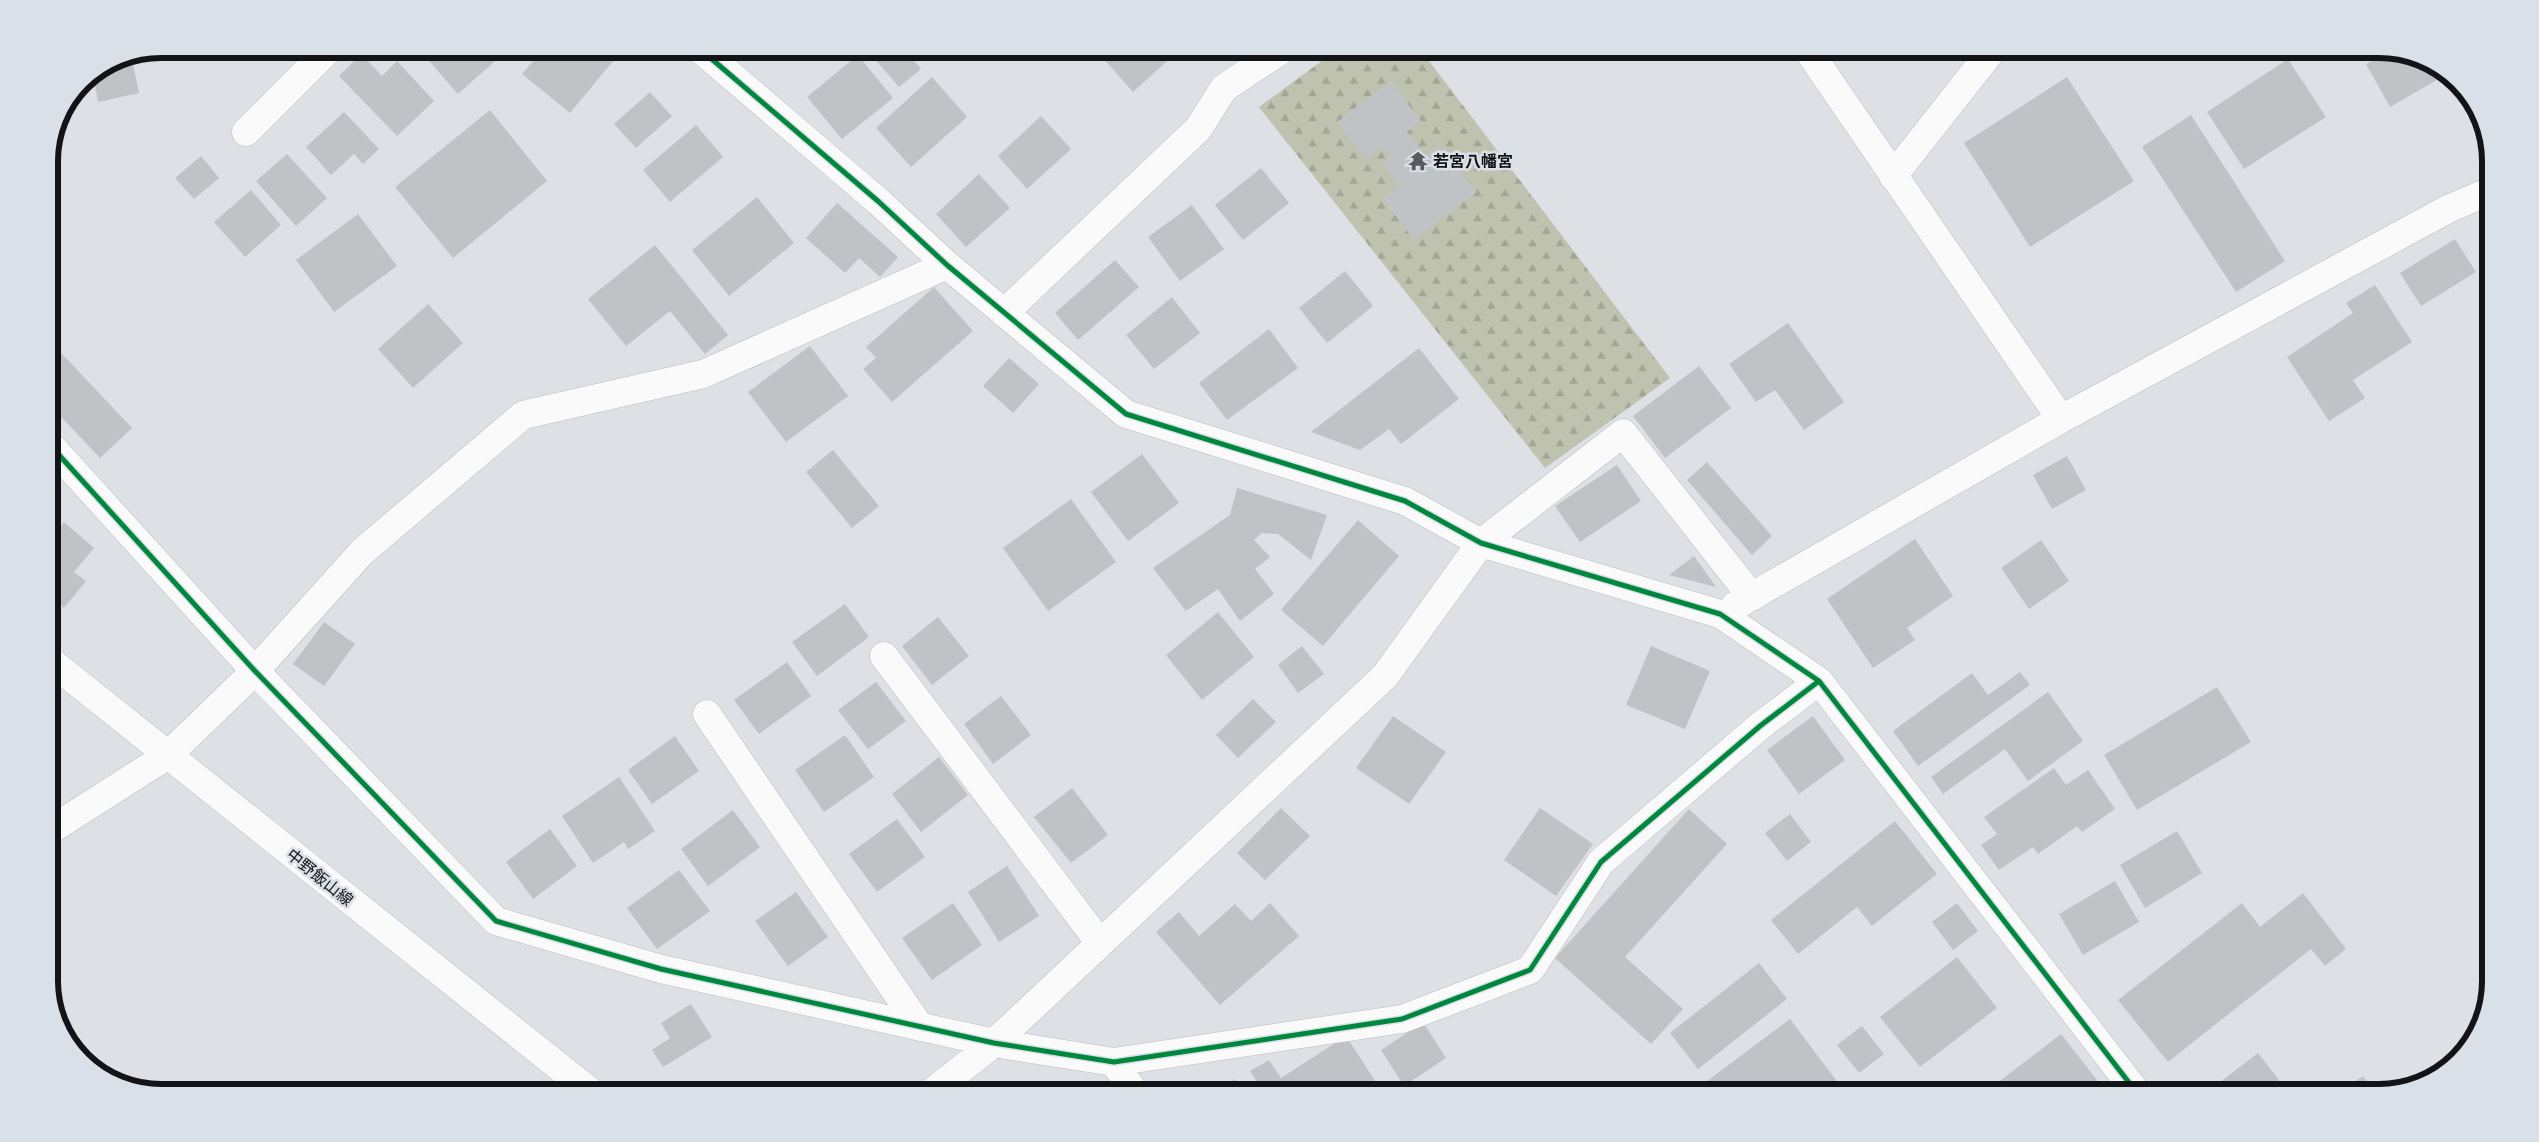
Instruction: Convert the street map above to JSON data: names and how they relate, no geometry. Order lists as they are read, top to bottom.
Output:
{
  "streets": {
    "street": ["中野飯山線"]
  },
  "places": {
    "temple": ["若宮八幡宮"]
  }
}
